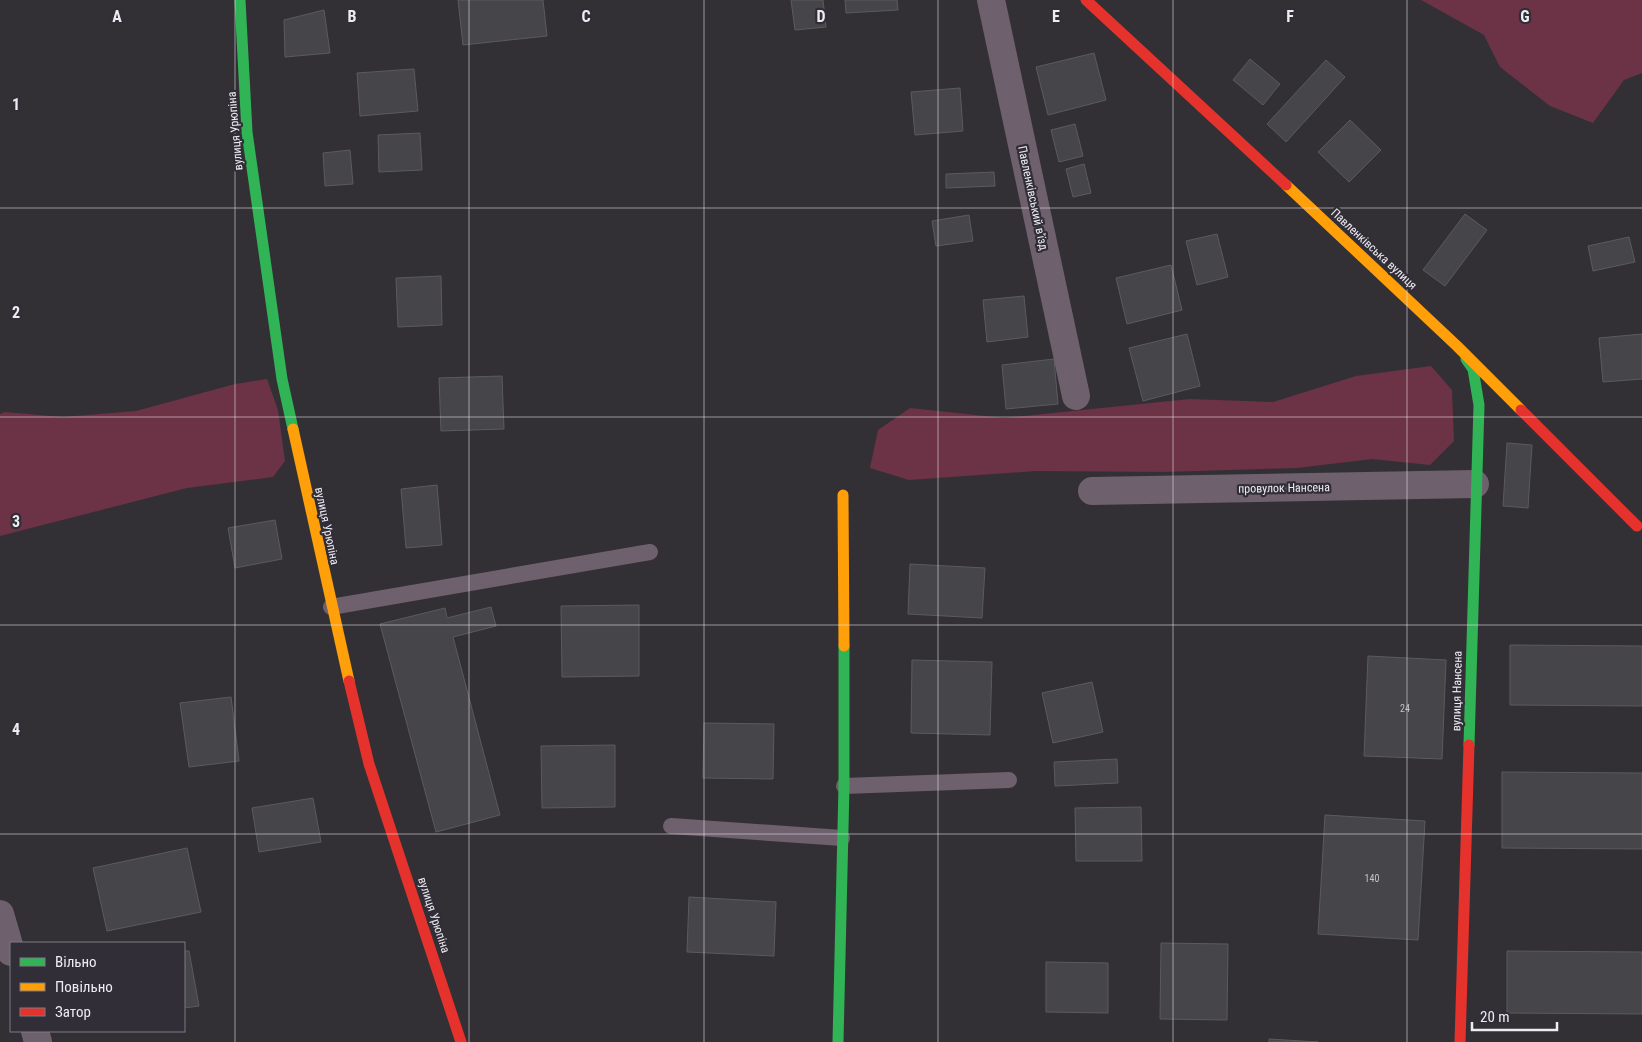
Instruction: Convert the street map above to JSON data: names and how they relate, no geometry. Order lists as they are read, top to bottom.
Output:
{
  "streets": {
    "street": [
      "вулиця Урюпіна",
      "Павленківський в'їзд",
      "Павленківська вулиця",
      "провулок Нансена",
      "вулиця Нансена"
    ]
  },
  "crossings": [
    ["Павленківська вулиця", "вулиця Нансена"],
    ["провулок Нансена", "вулиця Нансена"]
  ],
  "house_numbers": ["24", "140"],
  "legend": ["Вільно", "Повільно", "Затор"],
  "scale_bar": "20 m",
  "grid": {
    "columns": [
      "A",
      "B",
      "C",
      "D",
      "E",
      "F",
      "G"
    ],
    "rows": [
      "1",
      "2",
      "3",
      "4"
    ]
  }
}
